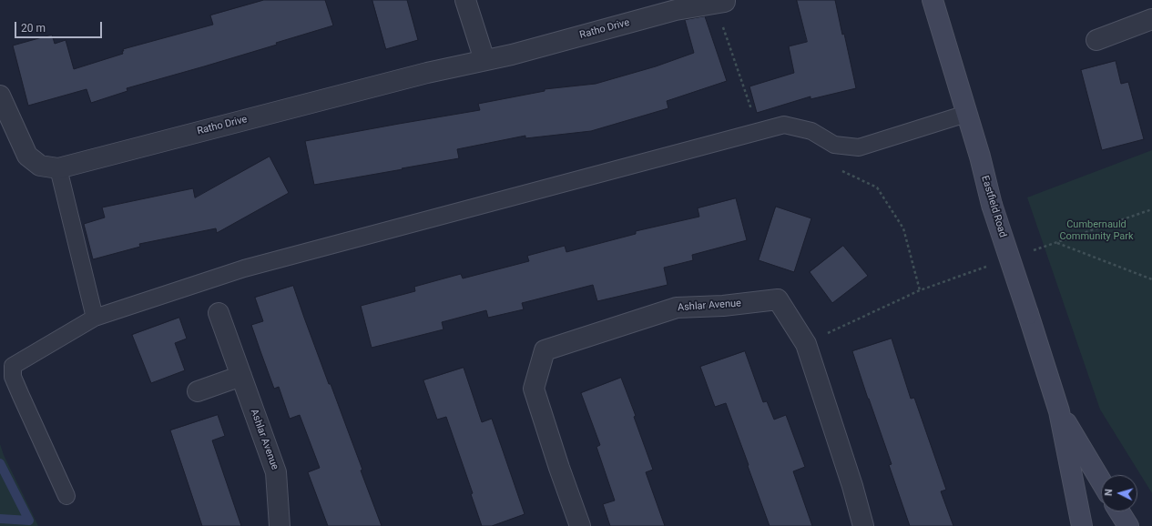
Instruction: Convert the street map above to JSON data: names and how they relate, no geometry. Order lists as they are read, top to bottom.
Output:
{
  "streets": {
    "street": ["Ratho Drive", "Eastfield Road", "Ashlar Avenue"]
  },
  "parks": ["Cumbernauld Community Park"],
  "scale_bar": "20 m",
  "north": "left"
}
